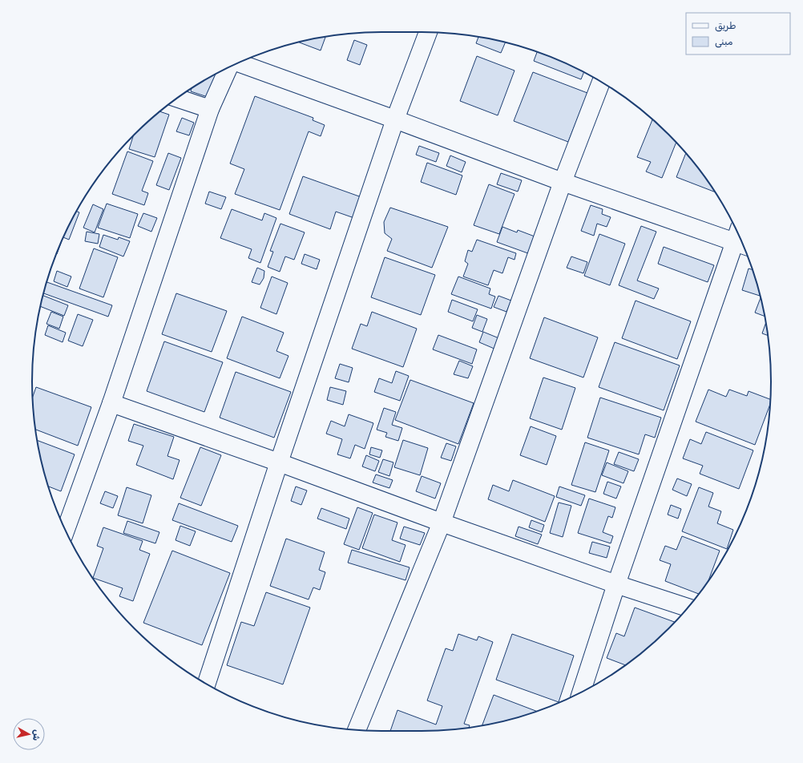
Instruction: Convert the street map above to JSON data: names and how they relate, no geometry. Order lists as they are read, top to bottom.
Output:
{
  "legend": ["طريق", "مبنى"],
  "north": "right"
}
